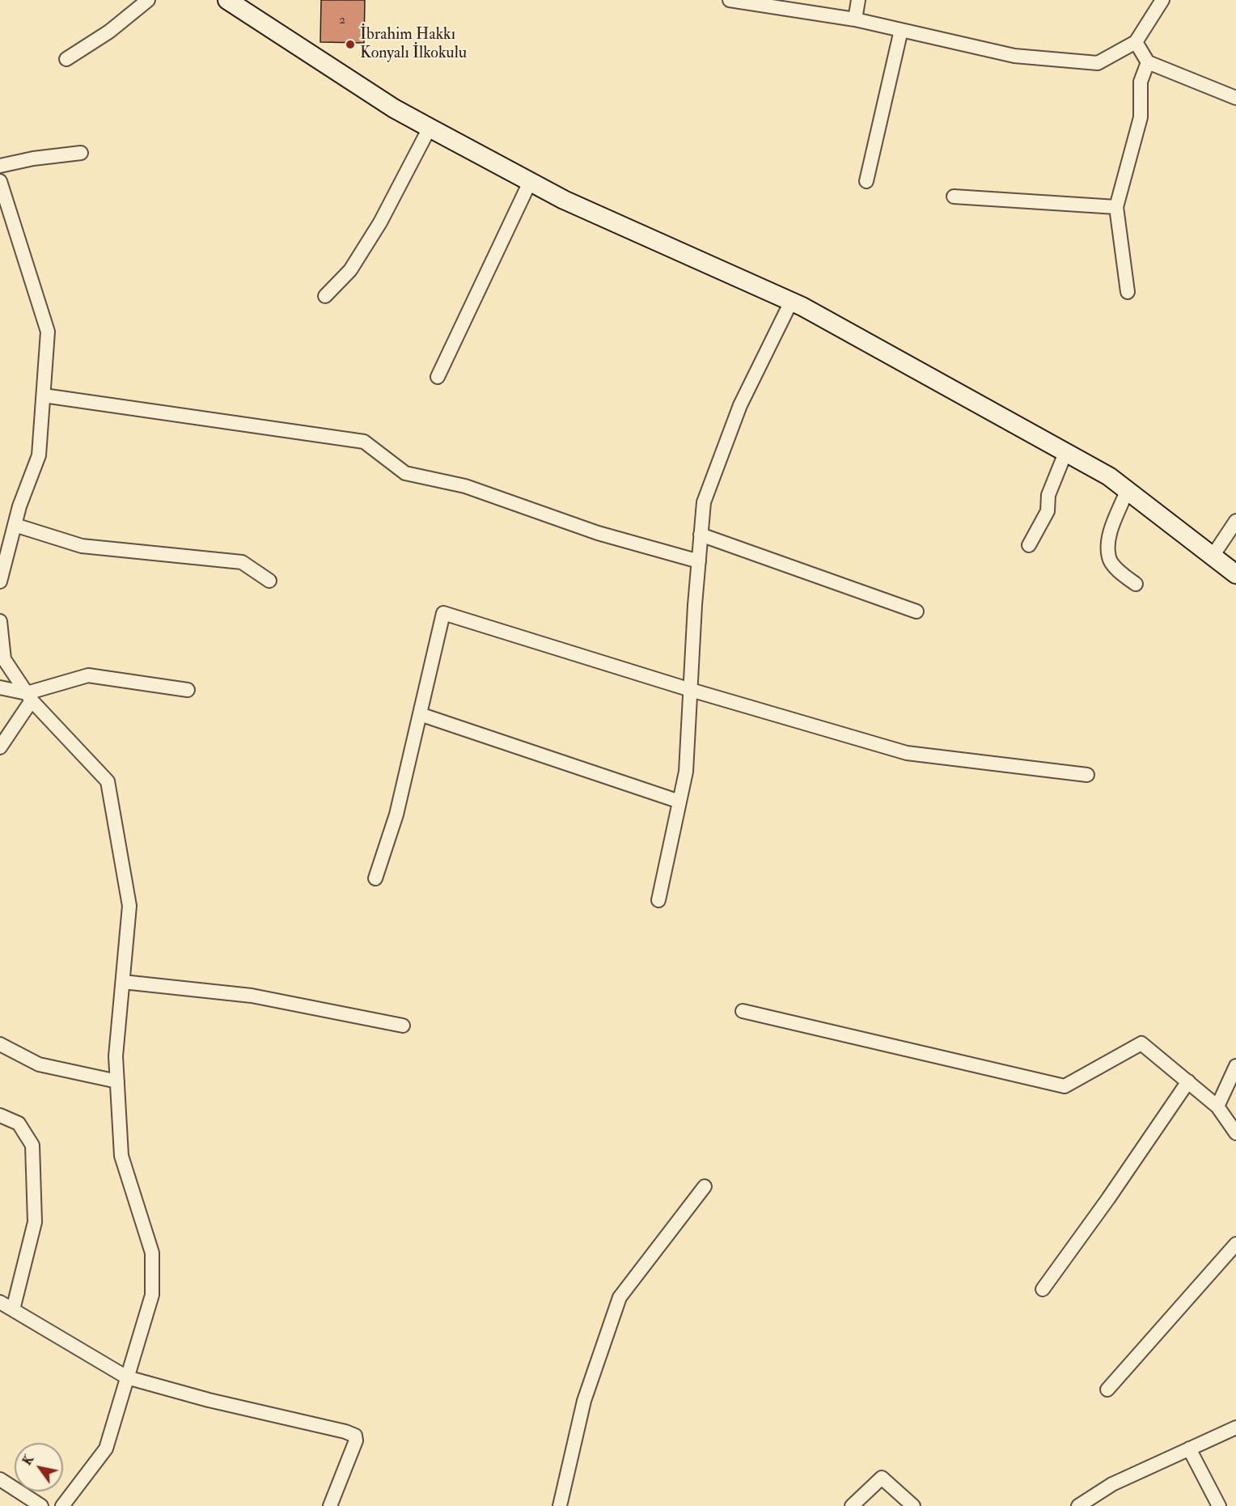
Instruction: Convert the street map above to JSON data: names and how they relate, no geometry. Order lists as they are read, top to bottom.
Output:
{
  "places": ["İbrahim Hakkı Konyalı İlkokulu"],
  "house_numbers": ["2"],
  "north": "top left"
}
